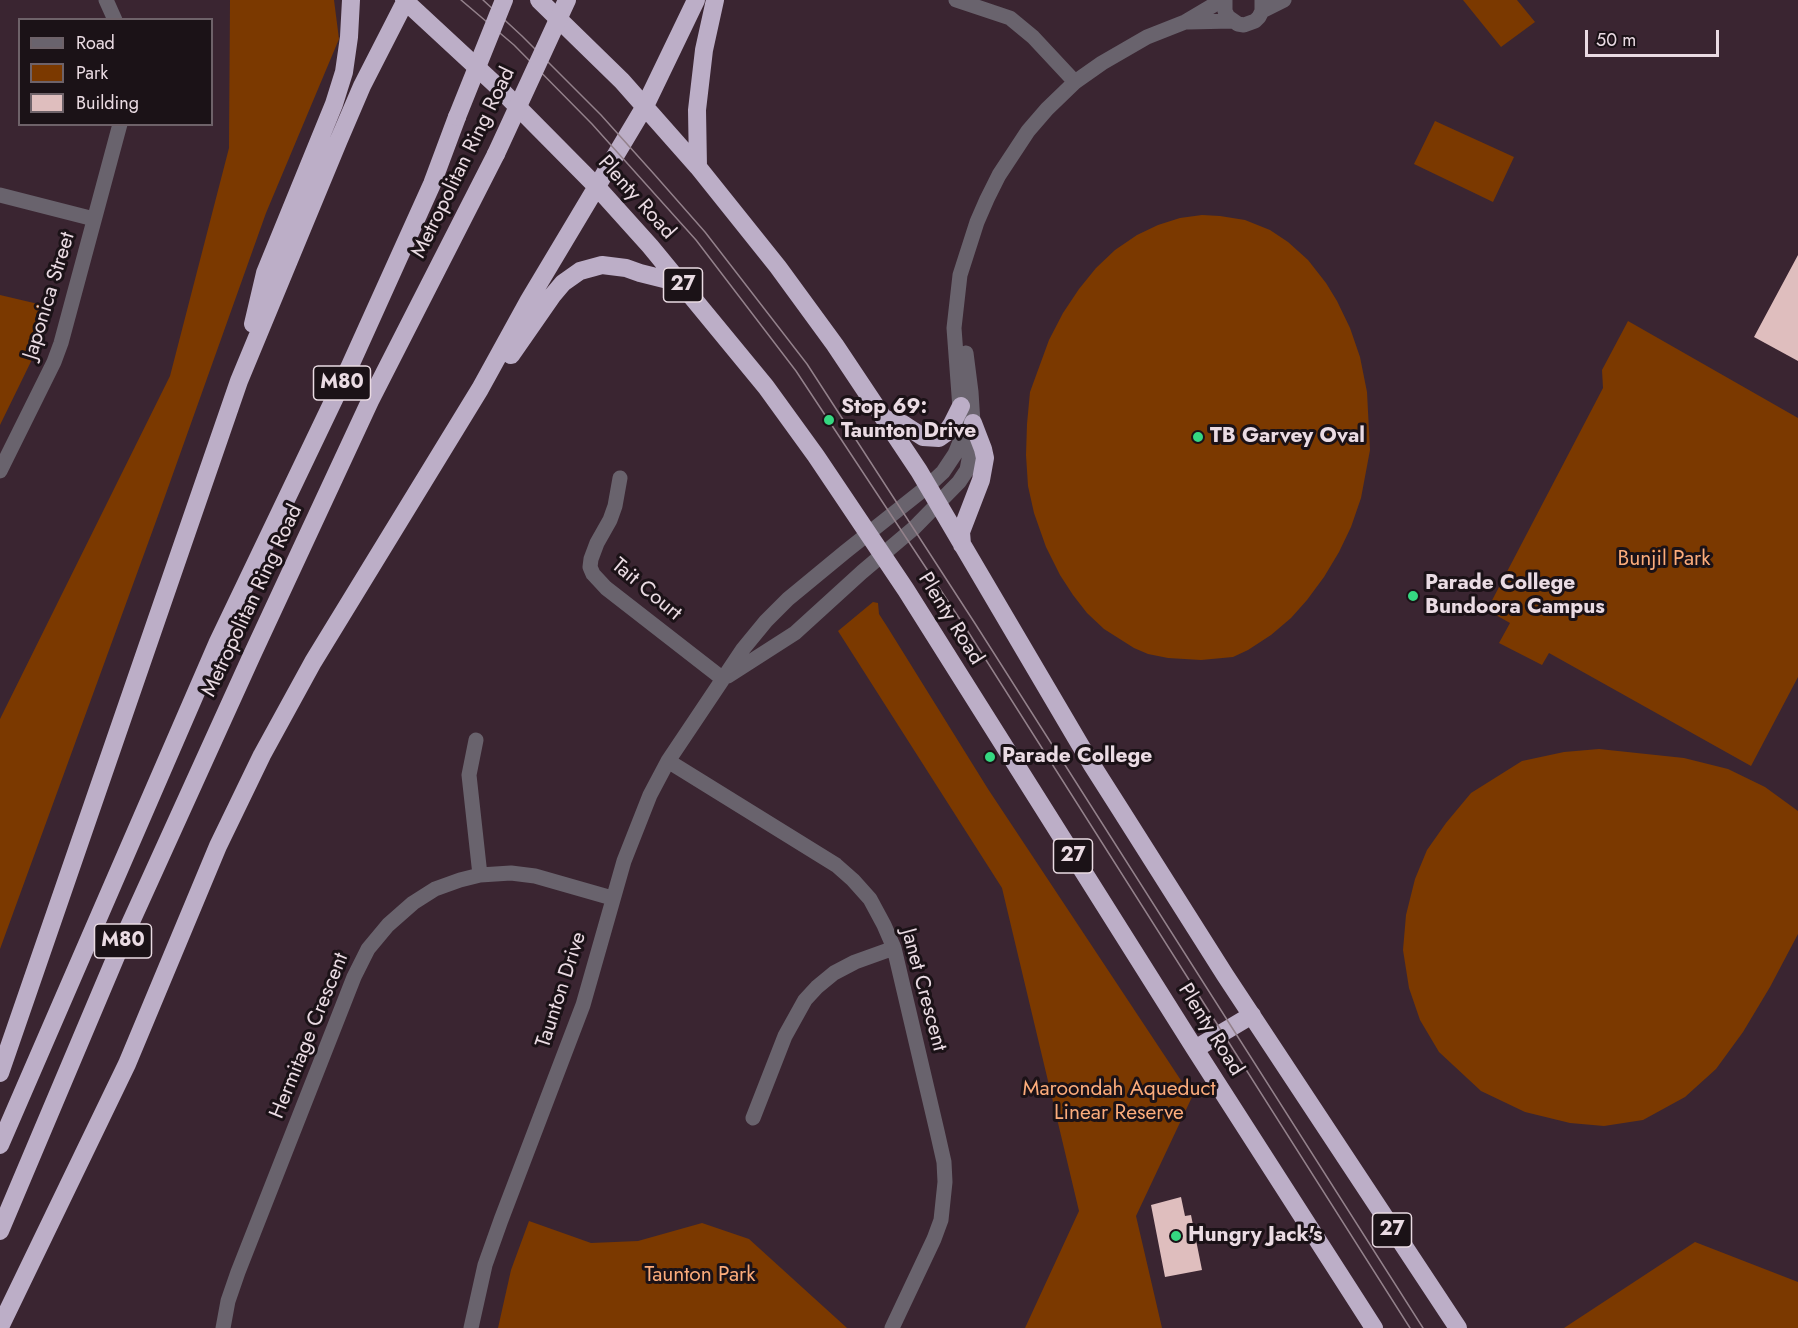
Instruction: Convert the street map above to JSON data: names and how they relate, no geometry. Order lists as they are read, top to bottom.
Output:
{
  "streets": {
    "highway": [
      "Metropolitan Ring Road",
      "Plenty Road",
      "27",
      "M80"
    ],
    "street": [
      "Japonica Street",
      "Tait Court",
      "Taunton Drive",
      "Janet Crescent",
      "Hermitage Crescent"
    ]
  },
  "crossings": [
    ["Plenty Road", "Taunton Drive"],
    ["Tait Court", "Taunton Drive"],
    ["Taunton Drive", "Janet Crescent"],
    ["Taunton Drive", "Hermitage Crescent"]
  ],
  "parks": ["Bunjil Park", "Maroondah Aqueduct Linear Reserve", "Taunton Park"],
  "places": [
    "Stop 69: Taunton Drive",
    "TB Garvey Oval",
    "Parade College Bundoora Campus",
    "Parade College",
    "Hungry Jack's"
  ],
  "legend": ["Road", "Park", "Building"],
  "scale_bar": "50 m"
}
